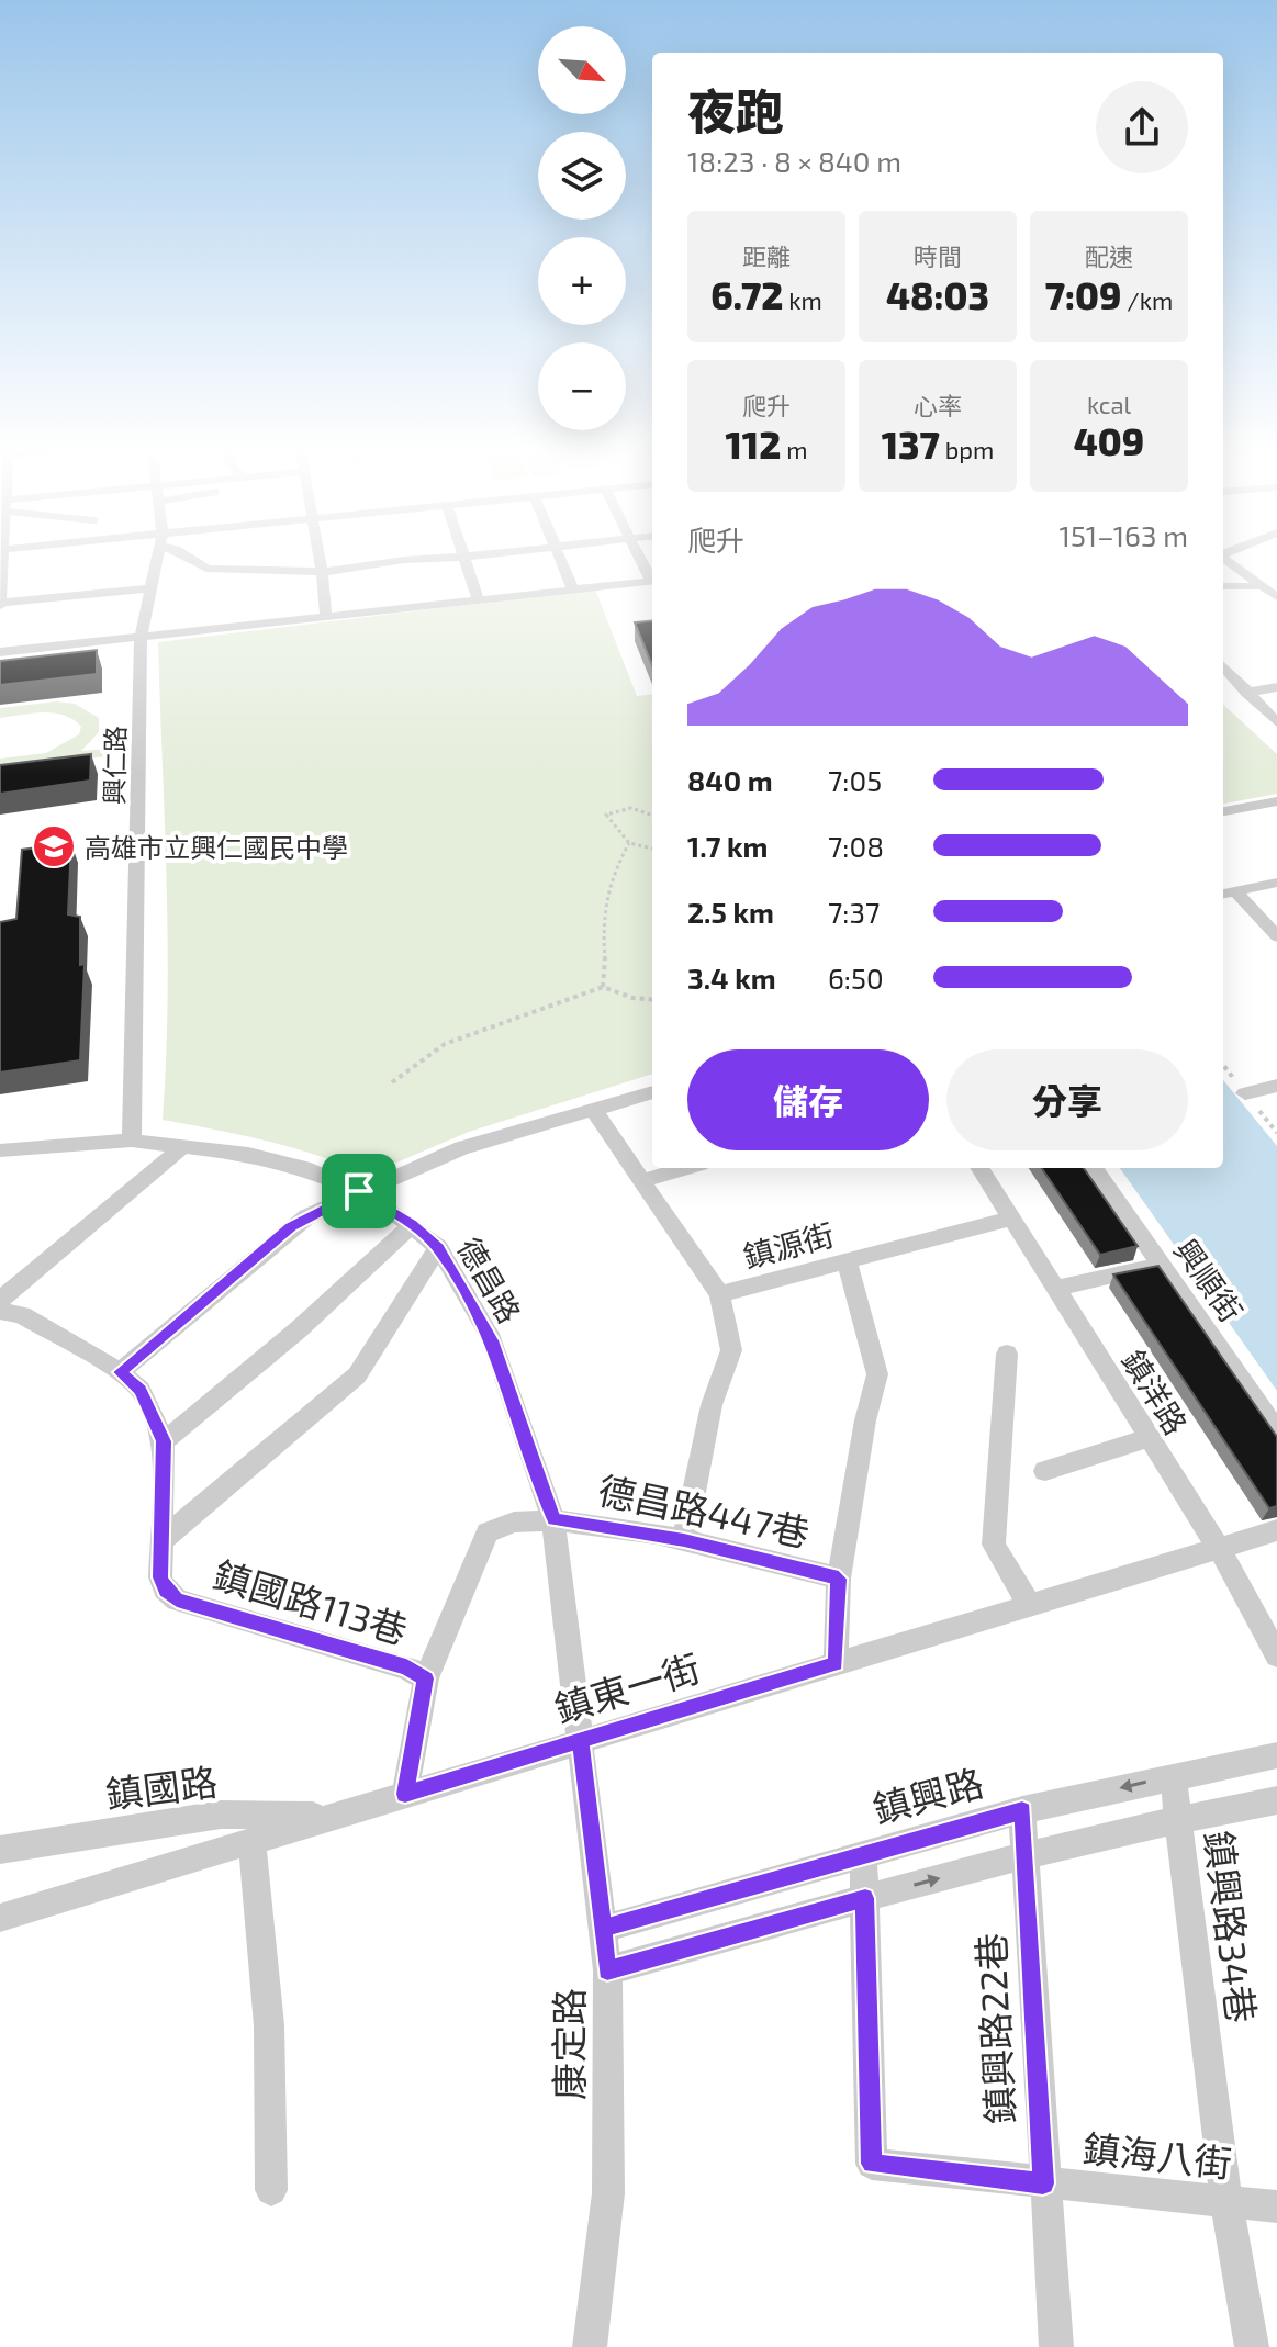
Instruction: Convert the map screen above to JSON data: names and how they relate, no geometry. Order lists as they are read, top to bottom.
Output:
{
  "streets": {
    "street": [
      "興仁路",
      "鎮源街",
      "德昌路",
      "興順街",
      "鎮洋路",
      "德昌路447巷",
      "鎮國路113巷",
      "鎮東一街",
      "鎮國路",
      "鎮興路",
      "鎮興路34巷",
      "鎮興路22巷",
      "康定路",
      "鎮海八街"
    ]
  },
  "crossings": [
    ["興仁路", "德昌路"],
    ["鎮源街", "鎮洋路"],
    ["德昌路", "德昌路447巷"],
    ["德昌路", "鎮東一街"],
    ["德昌路", "康定路"],
    ["鎮洋路", "鎮東一街"],
    ["德昌路447巷", "鎮國路113巷"],
    ["鎮國路113巷", "鎮東一街"],
    ["鎮東一街", "鎮國路"],
    ["鎮東一街", "康定路"],
    ["鎮興路", "鎮興路34巷"],
    ["鎮興路", "鎮興路22巷"],
    ["鎮興路", "康定路"],
    ["鎮興路34巷", "鎮海八街"],
    ["鎮興路22巷", "鎮海八街"]
  ],
  "places": {
    "school or university": ["高雄市立興仁國民中學"]
  },
  "north": "bottom right",
  "page": {
    "map_buttons": ["+", "−"],
    "heading": ["夜跑", "18:23 · 8 × 840 m"],
    "stats": [
      ["距離", "6.72 km"],
      ["時間", "48:03"],
      ["配速", "7:09 /km"],
      ["爬升", "112 m"],
      ["心率", "137 bpm"],
      ["kcal", "409"]
    ],
    "chart": ["爬升", "151–163 m"],
    "list": [
      {
        "name": "840 m",
        "note": "7:05"
      },
      {
        "name": "1.7 km",
        "note": "7:08"
      },
      {
        "name": "2.5 km",
        "note": "7:37"
      },
      {
        "name": "3.4 km",
        "note": "6:50"
      }
    ],
    "buttons": ["儲存", "分享"]
  }
}
